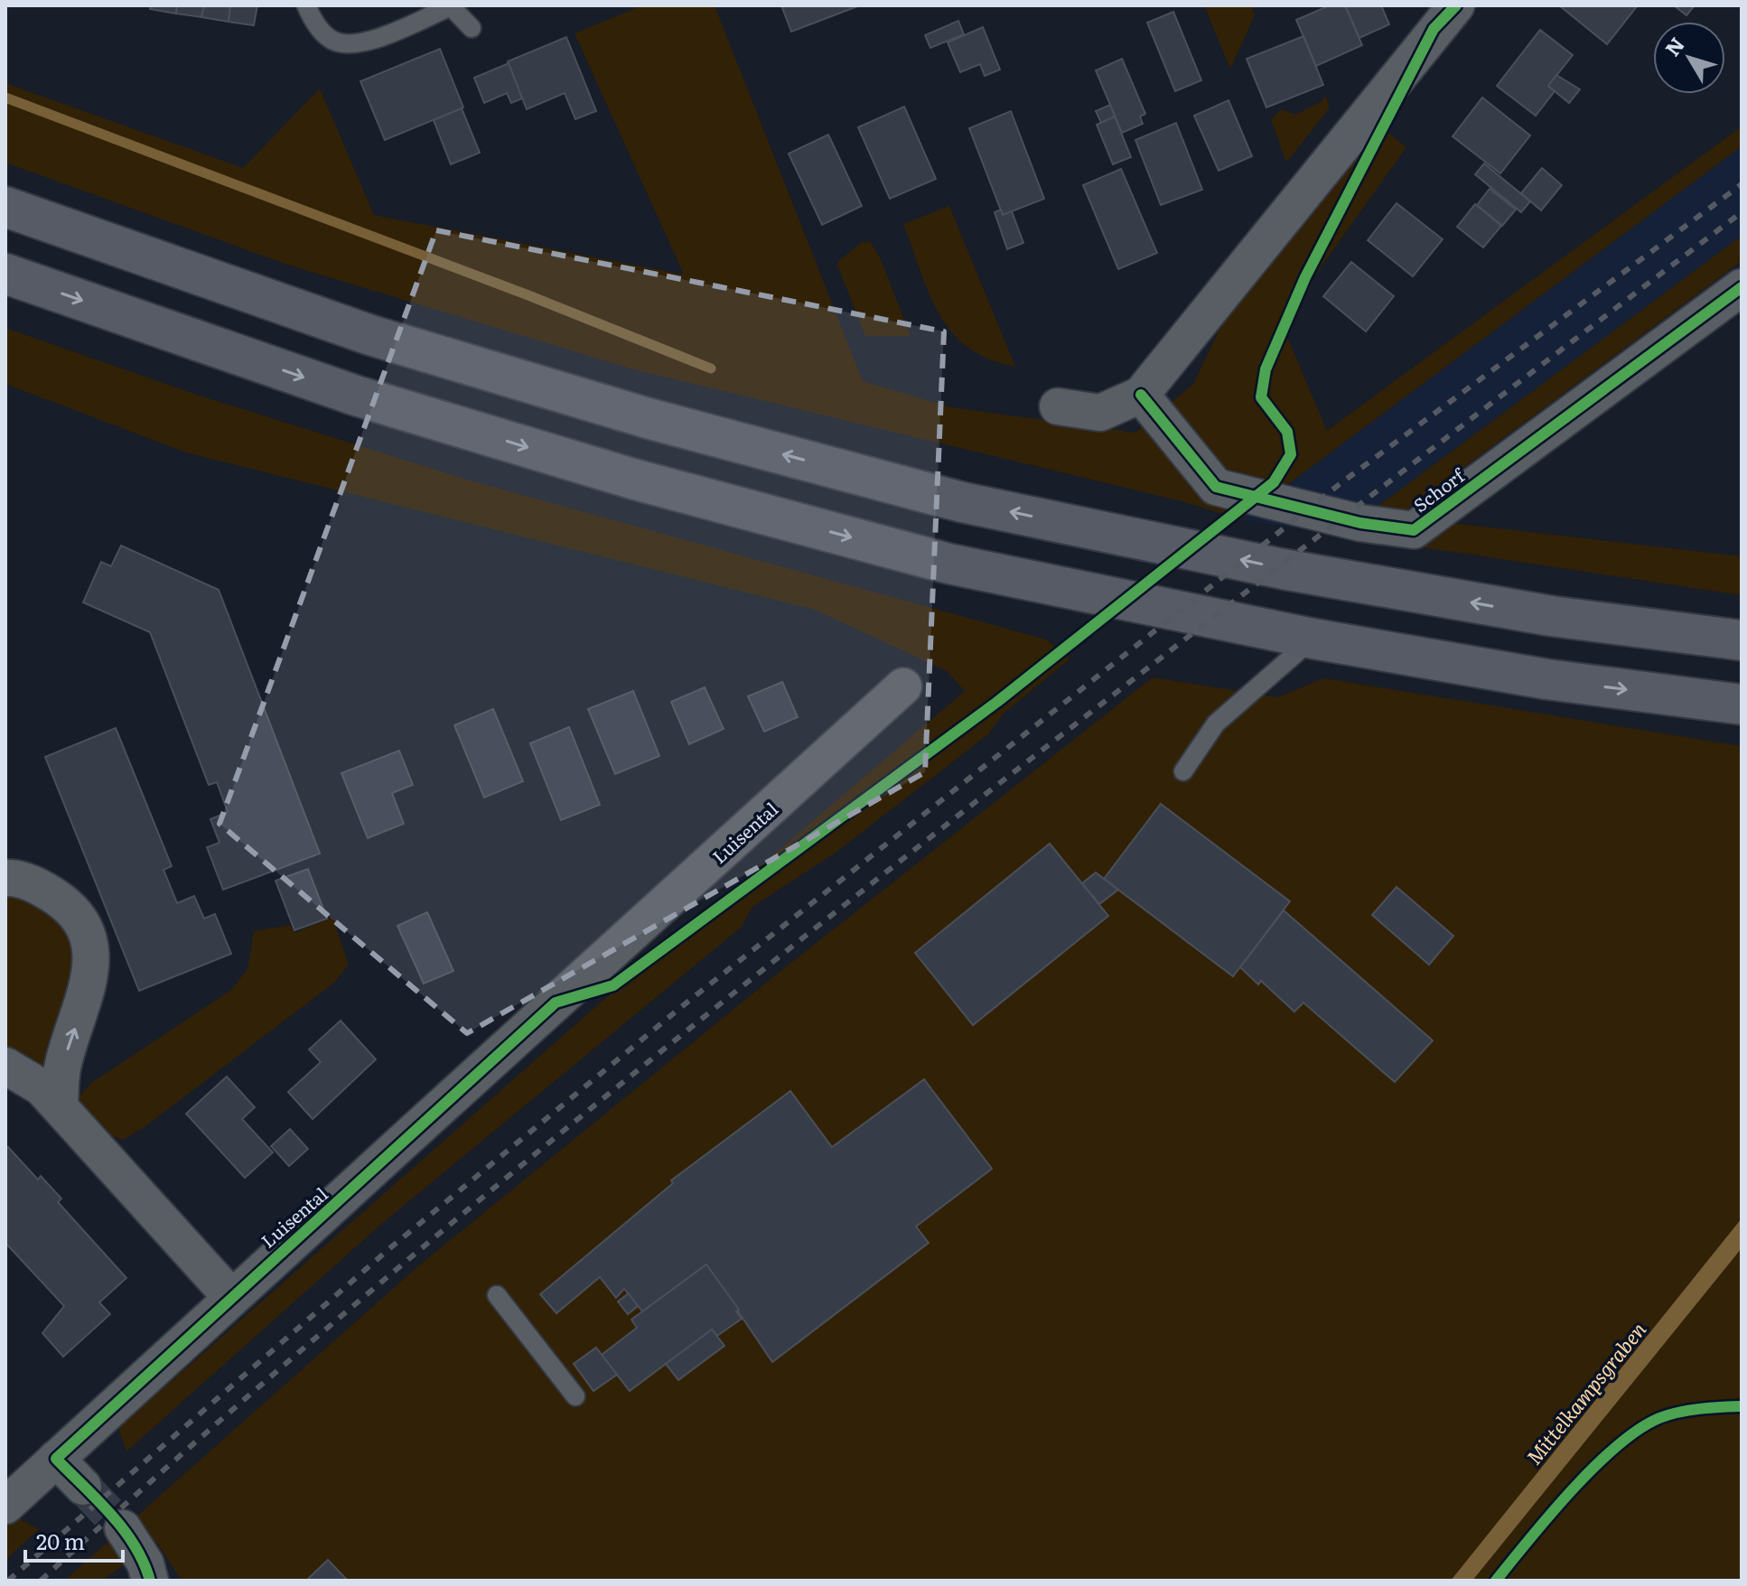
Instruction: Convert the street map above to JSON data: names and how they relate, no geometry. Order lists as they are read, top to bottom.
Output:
{
  "streets": {
    "street": ["Schorf", "Luisental"]
  },
  "water": ["Mittelkampsgraben"],
  "scale_bar": "20 m",
  "north": "top left"
}
